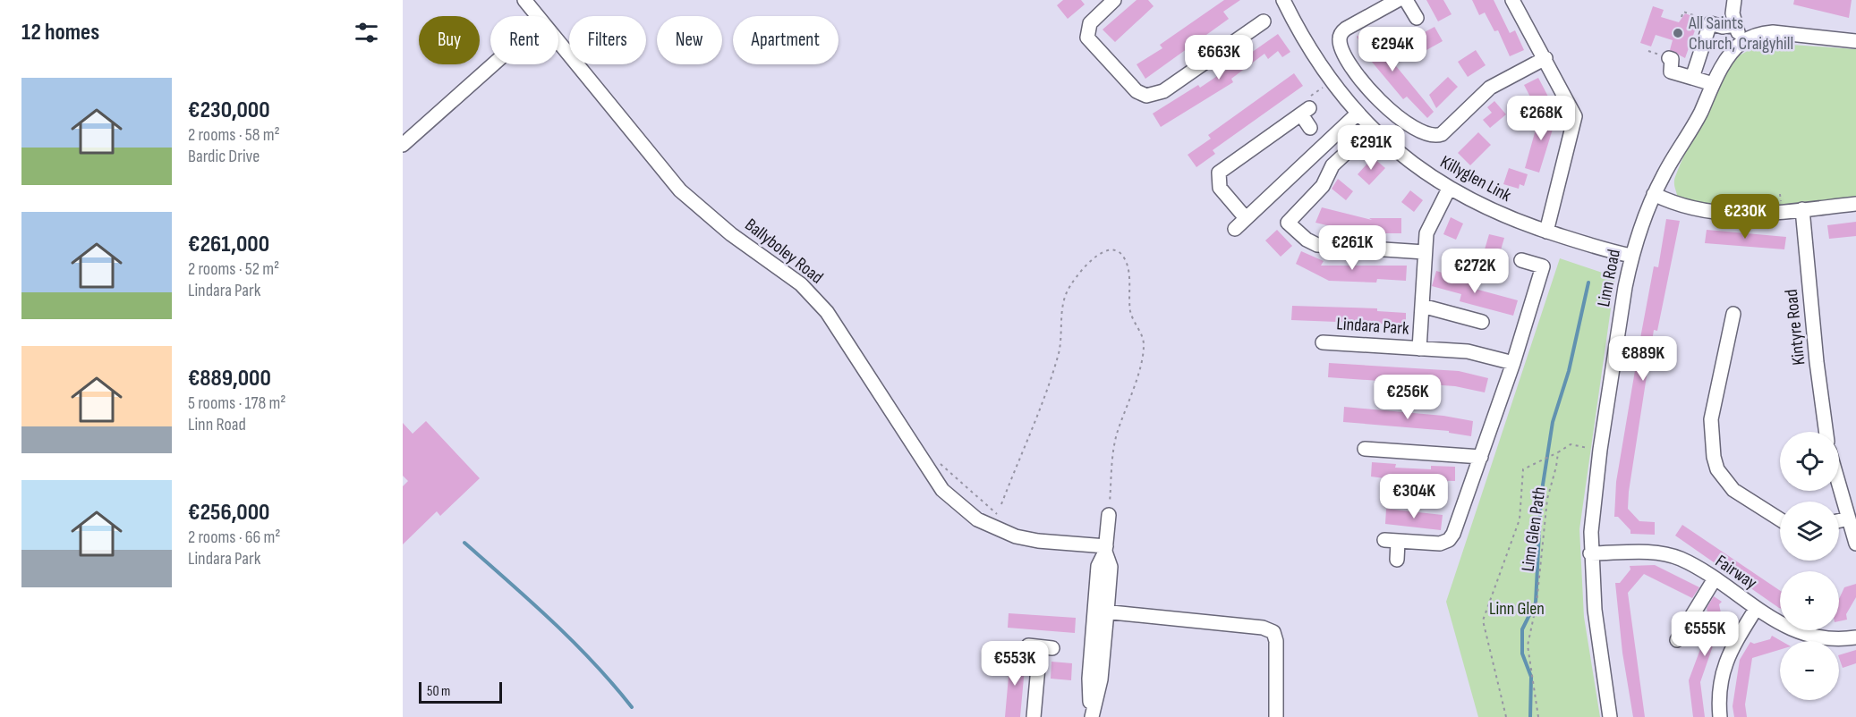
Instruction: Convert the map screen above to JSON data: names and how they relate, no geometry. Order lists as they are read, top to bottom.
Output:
{
  "streets": {
    "street": [
      "Killyglen Link",
      "Ballyboley Road",
      "Linn Road",
      "Lindara Park",
      "Kintyre Road",
      "Fairway"
    ],
    "path": ["Linn Glen Path"]
  },
  "crossings": [
    ["Killyglen Link", "Linn Road"],
    ["Killyglen Link", "Lindara Park"],
    ["Linn Road", "Fairway"]
  ],
  "parks": ["Linn Glen"],
  "places": ["All Saints Church, Craigyhill"],
  "scale_bar": "50 m",
  "page": {
    "heading": "12 homes",
    "chip": [
      "Buy",
      "Rent",
      "Filters",
      "New",
      "Apartment"
    ],
    "price": [
      "€294K",
      "€663K",
      "€268K",
      "€291K",
      "€230K",
      "€261K",
      "€272K",
      "€889K",
      "€256K",
      "€304K",
      "€555K",
      "€553K"
    ],
    "list": [
      {
        "name": "€230,000",
        "note": "2 rooms · 58 m² · Bardic Drive"
      },
      {
        "name": "€261,000",
        "note": "2 rooms · 52 m² · Lindara Park"
      },
      {
        "name": "€889,000",
        "note": "5 rooms · 178 m² · Linn Road"
      },
      {
        "name": "€256,000",
        "note": "2 rooms · 66 m² · Lindara Park"
      }
    ],
    "map_buttons": ["+", "−"],
    "scale": "50 m"
  }
}
